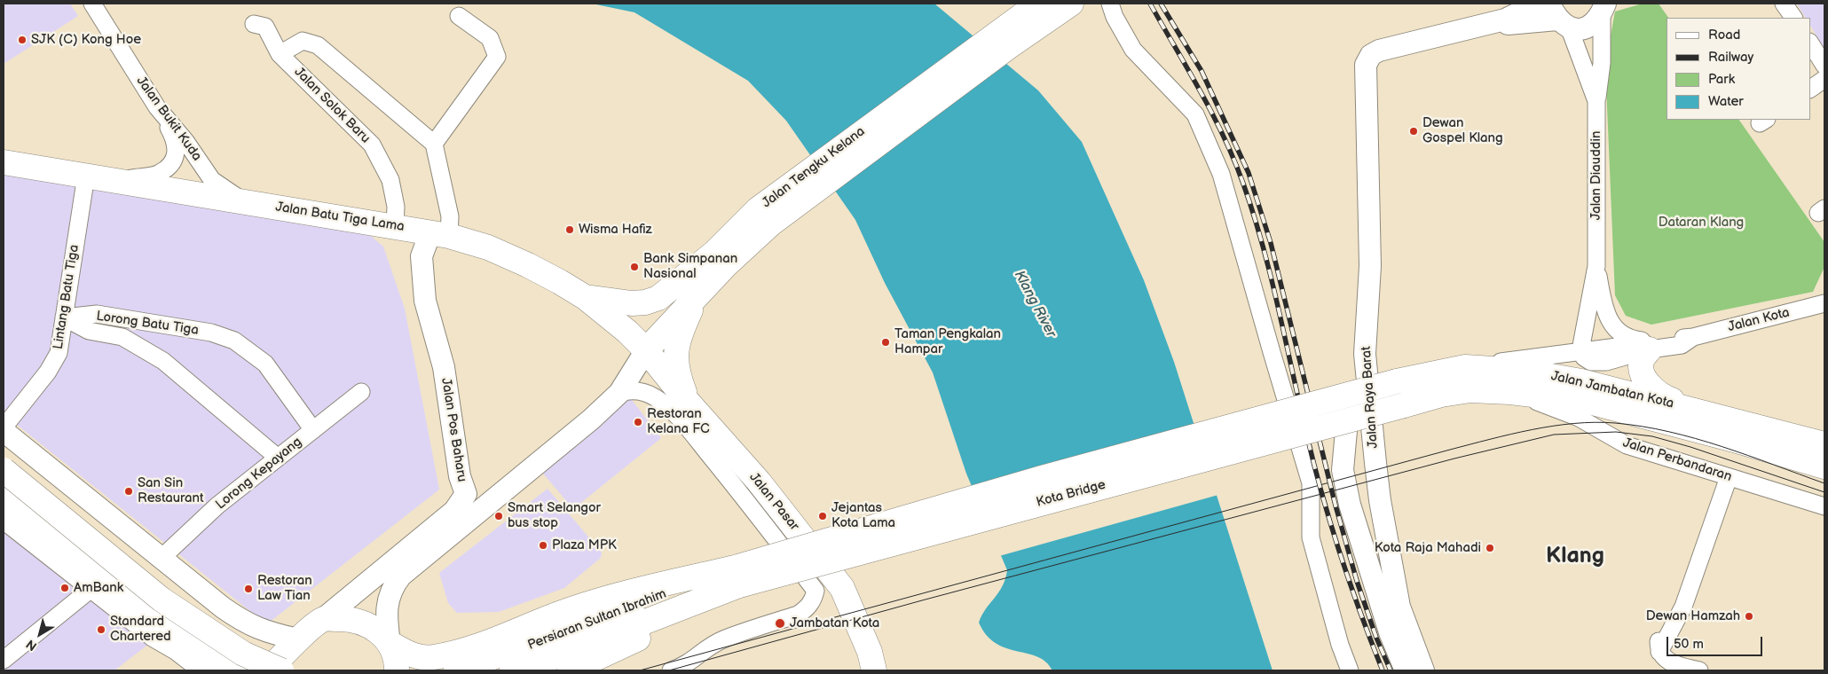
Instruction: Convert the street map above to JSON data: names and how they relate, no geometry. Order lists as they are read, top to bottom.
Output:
{
  "streets": {
    "highway": [
      "Jalan Tengku Kelana",
      "Jalan Batu Tiga Lama",
      "Jalan Jambatan Kota",
      "Kota Bridge",
      "Jalan Pasar",
      "Persiaran Sultan Ibrahim"
    ],
    "main road": ["Jalan Raya Barat", "Jalan Pos Baharu"],
    "street": [
      "Jalan Solok Baru",
      "Jalan Bukit Kuda",
      "Jalan Diauddin",
      "Lintang Batu Tiga",
      "Jalan Kota",
      "Lorong Batu Tiga",
      "Jalan Perbandaran",
      "Lorong Kepayang"
    ]
  },
  "crossings": [
    ["Jalan Solok Baru", "Jalan Batu Tiga Lama"],
    ["Jalan Bukit Kuda", "Jalan Batu Tiga Lama"],
    ["Jalan Tengku Kelana", "Jalan Batu Tiga Lama"],
    ["Jalan Tengku Kelana", "Jalan Pasar"],
    ["Jalan Batu Tiga Lama", "Lintang Batu Tiga"],
    ["Jalan Batu Tiga Lama", "Jalan Pos Baharu"],
    ["Jalan Batu Tiga Lama", "Jalan Pasar"],
    ["Lintang Batu Tiga", "Lorong Batu Tiga"],
    ["Lorong Batu Tiga", "Lorong Kepayang"],
    ["Jalan Jambatan Kota", "Jalan Perbandaran"],
    ["Jalan Jambatan Kota", "Kota Bridge"],
    ["Kota Bridge", "Persiaran Sultan Ibrahim"]
  ],
  "districts": ["Klang"],
  "water": ["Klang River"],
  "parks": ["Dataran Klang"],
  "places": [
    "SJK (C) Kong Hoe",
    "Dewan Gospel Klang",
    "Wisma Hafiz",
    "Bank Simpanan Nasional",
    "Taman Pengkalan Hampar",
    "Restoran Kelana FC",
    "San Sin Restaurant",
    "Smart Selangor bus stop",
    "Jejantas Kota Lama",
    "Plaza MPK",
    "Kota Raja Mahadi",
    "AmBank",
    "Restoran Law Tian",
    "Dewan Hamzah",
    "Jambatan Kota",
    "Standard Chartered"
  ],
  "legend": [
    "Road",
    "Railway",
    "Park",
    "Water"
  ],
  "scale_bar": "50 m",
  "north": "bottom left"
}
